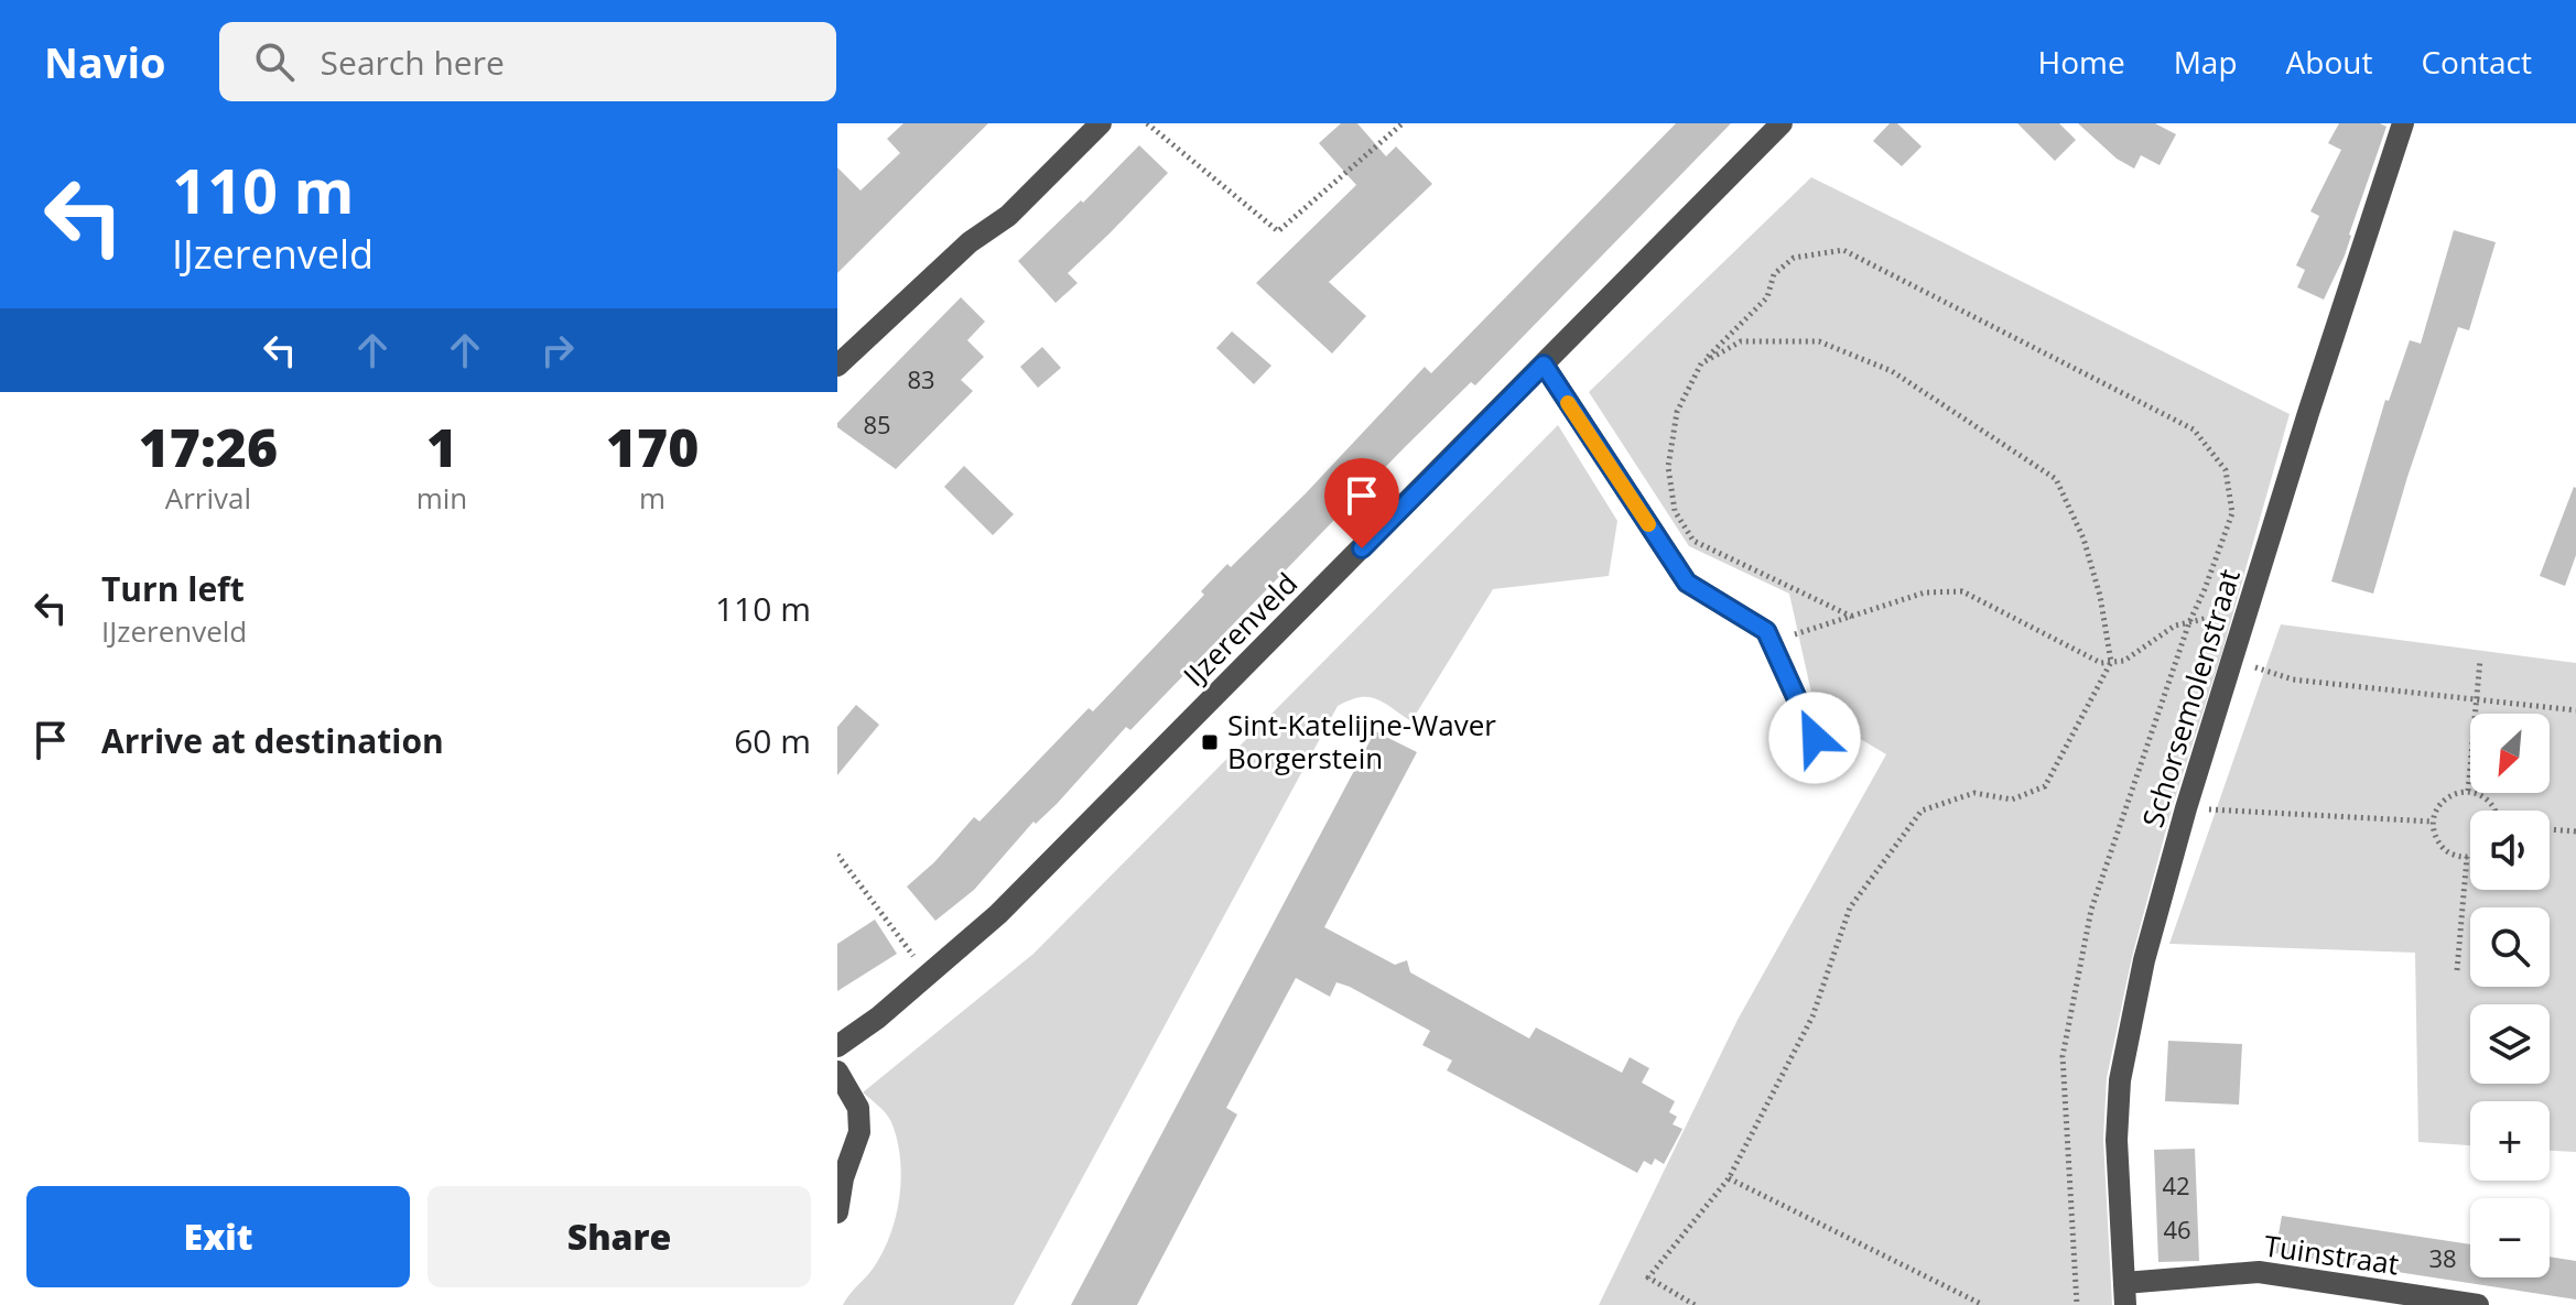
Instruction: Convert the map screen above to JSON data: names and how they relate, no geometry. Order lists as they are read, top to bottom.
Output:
{
  "streets": {
    "street": ["IJzerenveld", "Schorsemolenstraat", "Tuinstraat"]
  },
  "crossings": [
    ["Schorsemolenstraat", "Tuinstraat"]
  ],
  "places": {
    "transit": ["Sint-Katelijne-Waver Borgerstein"]
  },
  "house_numbers": [
    "83",
    "85",
    "42",
    "46",
    "38"
  ],
  "north": "bottom left",
  "page": {
    "header": "Navio",
    "search": "Search here",
    "nav": [
      "Home",
      "Map",
      "About",
      "Contact"
    ],
    "turn": ["110 m", "IJzerenveld"],
    "eta": [
      "17:26",
      "Arrival",
      "1",
      "min",
      "170",
      "m"
    ],
    "list": [
      {
        "name": "Turn left",
        "note": "IJzerenveld",
        "value": "110 m"
      },
      {
        "name": "Arrive at destination",
        "value": "60 m"
      }
    ],
    "map_buttons": ["+", "−"],
    "buttons": ["Exit", "Share"]
  }
}
